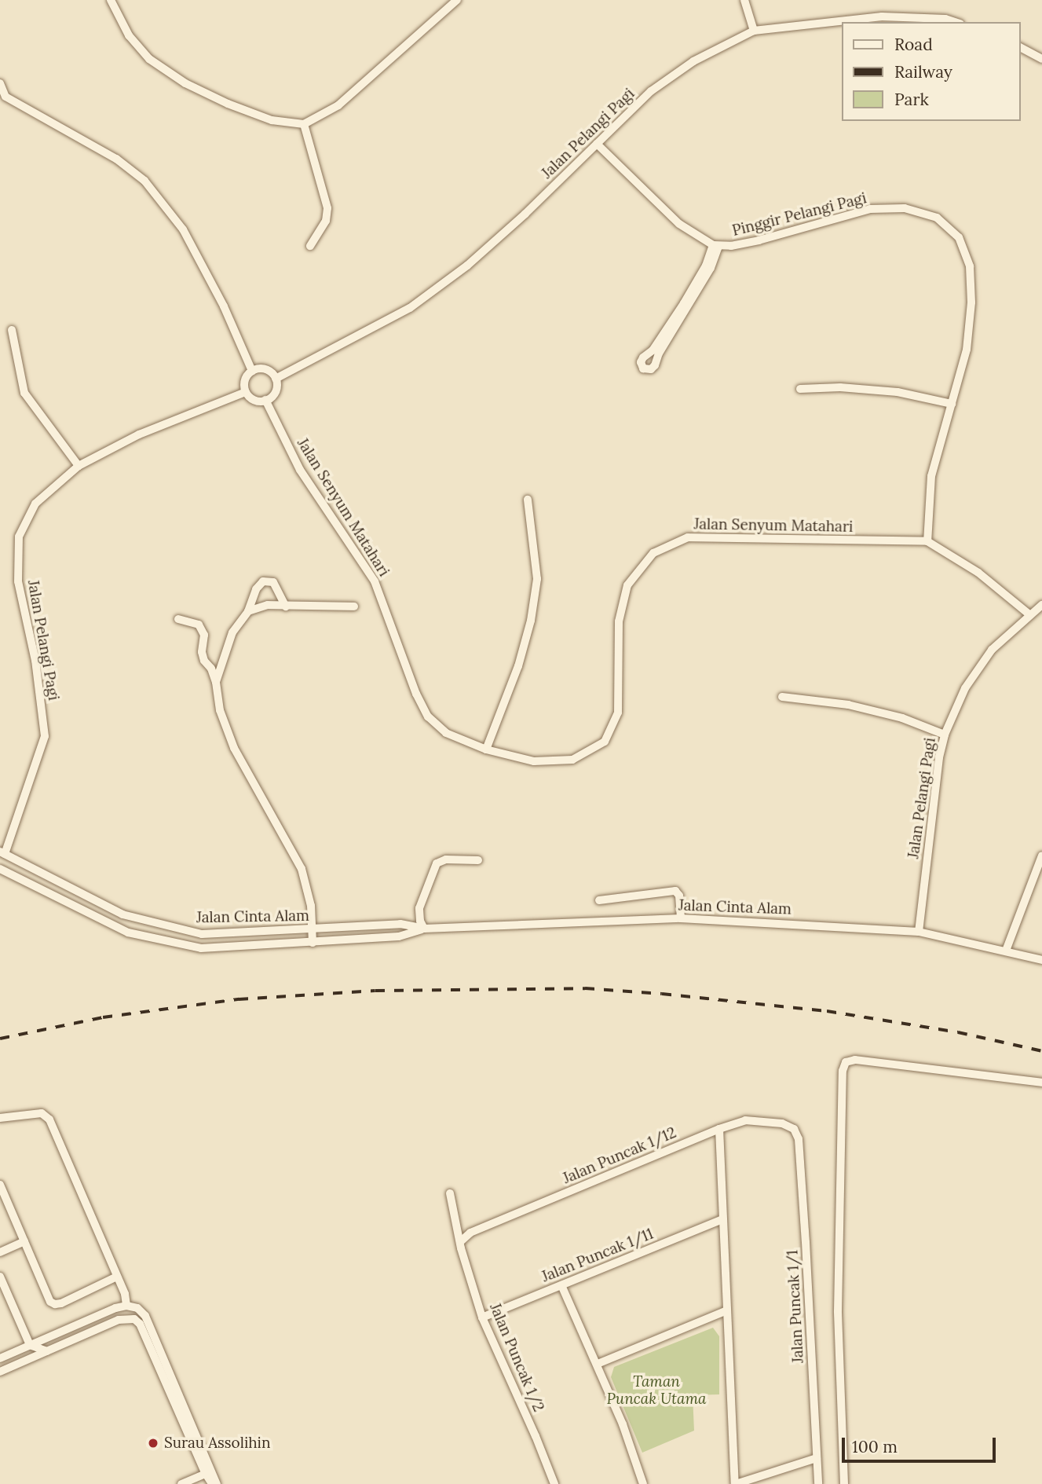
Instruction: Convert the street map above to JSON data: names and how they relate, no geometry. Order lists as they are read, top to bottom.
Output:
{
  "streets": {
    "street": [
      "Jalan Pelangi Pagi",
      "Pinggir Pelangi Pagi",
      "Jalan Senyum Matahari",
      "Jalan Cinta Alam",
      "Jalan Puncak 1/12",
      "Jalan Puncak 1/11",
      "Jalan Puncak 1/1",
      "Jalan Puncak 1/2"
    ]
  },
  "crossings": [
    ["Jalan Pelangi Pagi", "Jalan Senyum Matahari"],
    ["Jalan Pelangi Pagi", "Jalan Cinta Alam"],
    ["Pinggir Pelangi Pagi", "Jalan Senyum Matahari"],
    ["Jalan Puncak 1/12", "Jalan Puncak 1/1"],
    ["Jalan Puncak 1/12", "Jalan Puncak 1/2"],
    ["Jalan Puncak 1/11", "Jalan Puncak 1/2"]
  ],
  "parks": ["Taman Puncak Utama"],
  "places": ["Surau Assolihin"],
  "legend": ["Road", "Railway", "Park"],
  "scale_bar": "100 m"
}
